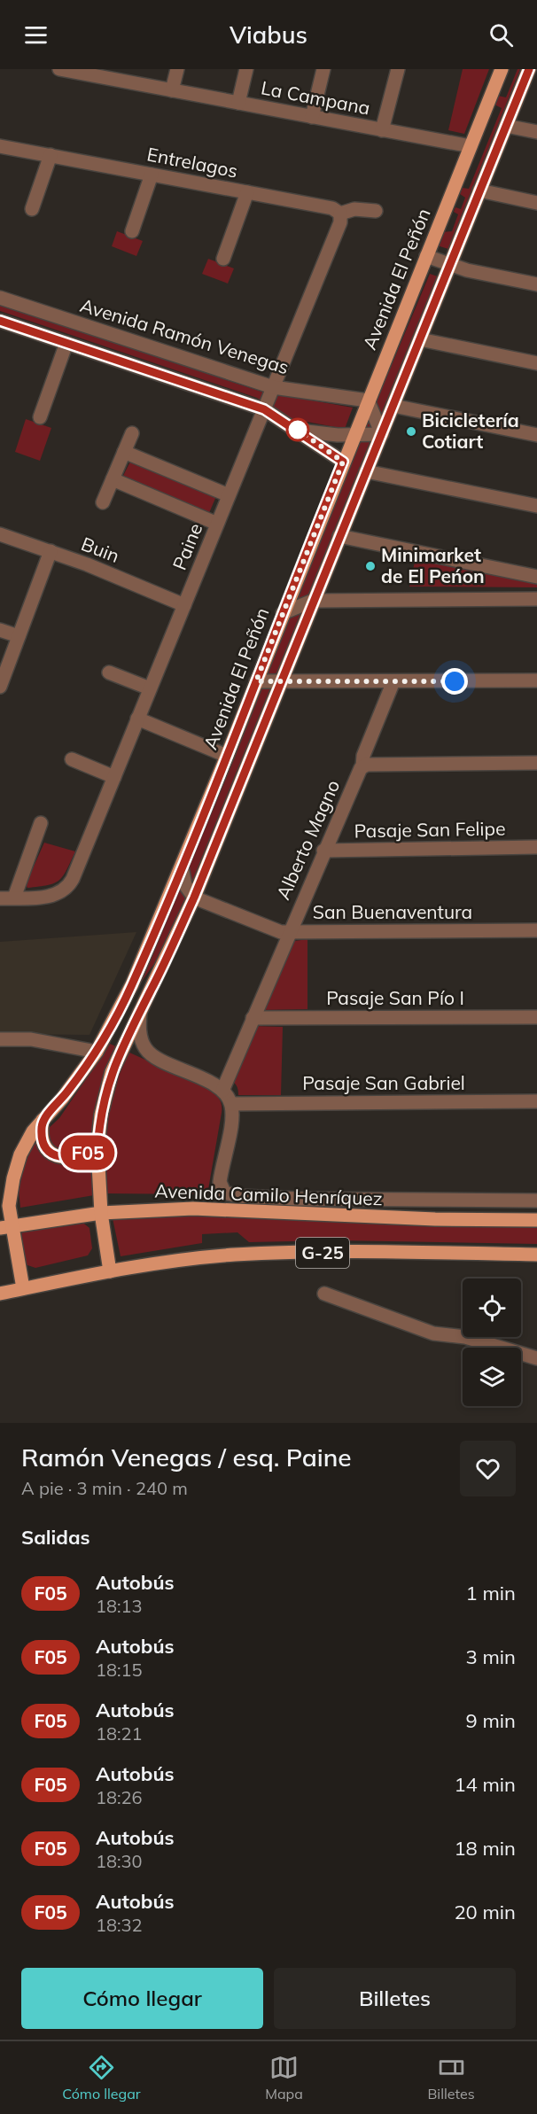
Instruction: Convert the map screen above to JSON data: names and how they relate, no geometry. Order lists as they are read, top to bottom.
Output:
{
  "streets": {
    "main road": ["Avenida El Peñón", "Avenida Camilo Henríquez", "G-25"],
    "street": [
      "La Campana",
      "Entrelagos",
      "Avenida Ramón Venegas",
      "Paine",
      "Buin",
      "Pasaje San Felipe",
      "Alberto Magno",
      "San Buenaventura",
      "Pasaje San Pío I",
      "Pasaje San Gabriel"
    ]
  },
  "crossings": [
    ["La Campana", "Avenida El Peñón"],
    ["Entrelagos", "Paine"],
    ["Avenida El Peñón", "Avenida Ramón Venegas"],
    ["Avenida El Peñón", "Avenida Camilo Henríquez"],
    ["Avenida El Peñón", "G-25"],
    ["Avenida Ramón Venegas", "Paine"],
    ["Paine", "Buin"],
    ["Pasaje San Felipe", "Alberto Magno"],
    ["Alberto Magno", "San Buenaventura"],
    ["Alberto Magno", "Pasaje San Pío I"],
    ["Pasaje San Gabriel", "Avenida Camilo Henríquez"]
  ],
  "places": ["Bicicletería Cotiart", "Minimarket de El Peńon"],
  "lines": ["bus line F05"],
  "page": {
    "header": "Viabus",
    "on_map": "F05",
    "heading": [
      ["Ramón Venegas / esq. Paine", "A pie · 3 min · 240 m"],
      "Salidas"
    ],
    "list": [
      {
        "mark": "F05",
        "name": "Autobús",
        "note": "18:13",
        "value": "1 min"
      },
      {
        "mark": "F05",
        "name": "Autobús",
        "note": "18:15",
        "value": "3 min"
      },
      {
        "mark": "F05",
        "name": "Autobús",
        "note": "18:21",
        "value": "9 min"
      },
      {
        "mark": "F05",
        "name": "Autobús",
        "note": "18:26",
        "value": "14 min"
      },
      {
        "mark": "F05",
        "name": "Autobús",
        "note": "18:30",
        "value": "18 min"
      },
      {
        "mark": "F05",
        "name": "Autobús",
        "note": "18:32",
        "value": "20 min"
      }
    ],
    "buttons": ["Cómo llegar", "Billetes"],
    "tabs": ["Cómo llegar", "Mapa", "Billetes"]
  }
}
